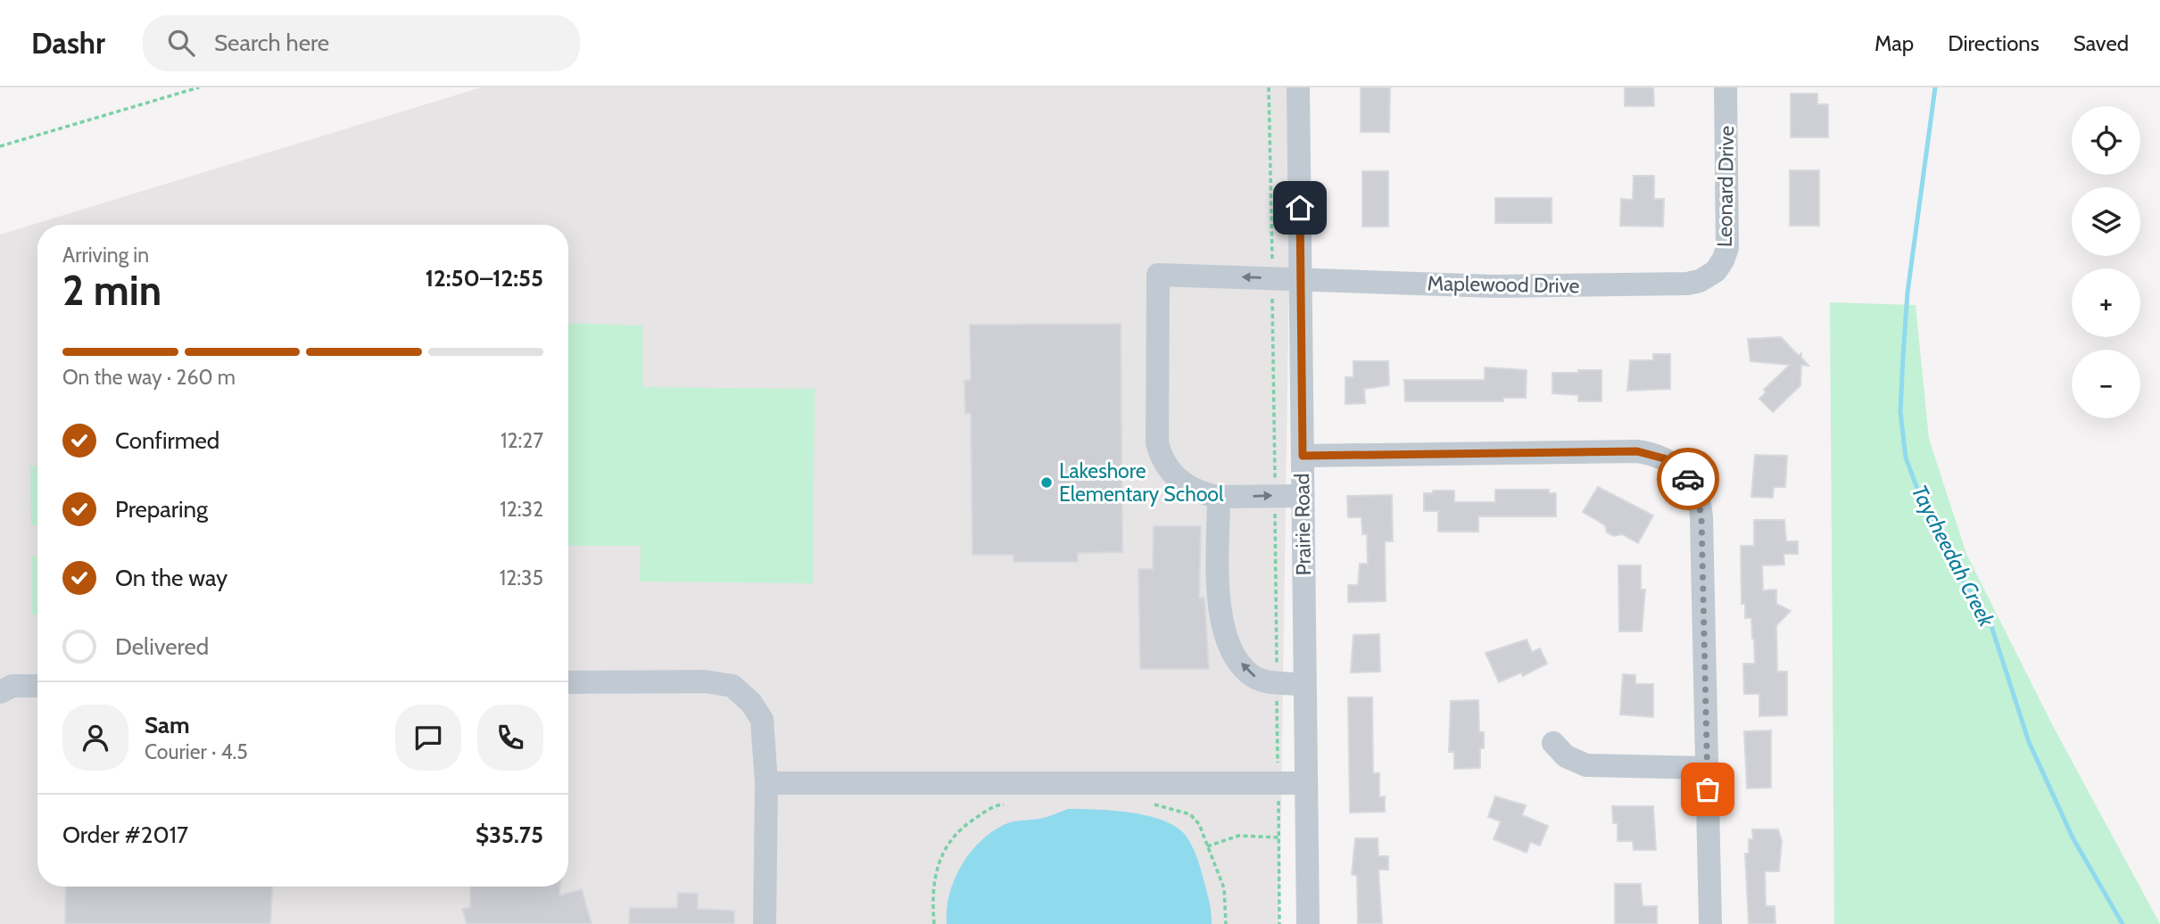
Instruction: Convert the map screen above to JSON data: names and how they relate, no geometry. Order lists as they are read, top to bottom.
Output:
{
  "streets": {
    "street": ["Leonard Drive", "Maplewood Drive", "Prairie Road"]
  },
  "crossings": [
    ["Leonard Drive", "Maplewood Drive"],
    ["Maplewood Drive", "Prairie Road"]
  ],
  "water": ["Taycheedah Creek"],
  "places": ["Lakeshore Elementary School"],
  "page": {
    "header": "Dashr",
    "search": "Search here",
    "nav": ["Map", "Directions", "Saved"],
    "map_buttons": ["+", "−"],
    "heading": ["2 min", "Arriving in", "12:50–12:55"],
    "panel": [
      "Sam",
      "Courier · 4.5",
      "Order #2017",
      "$35.75"
    ],
    "bar": "On the way · 260 m",
    "list": [
      ["Confirmed", "12:27"],
      ["Preparing", "12:32"],
      ["On the way", "12:35"],
      "Delivered"
    ]
  }
}
